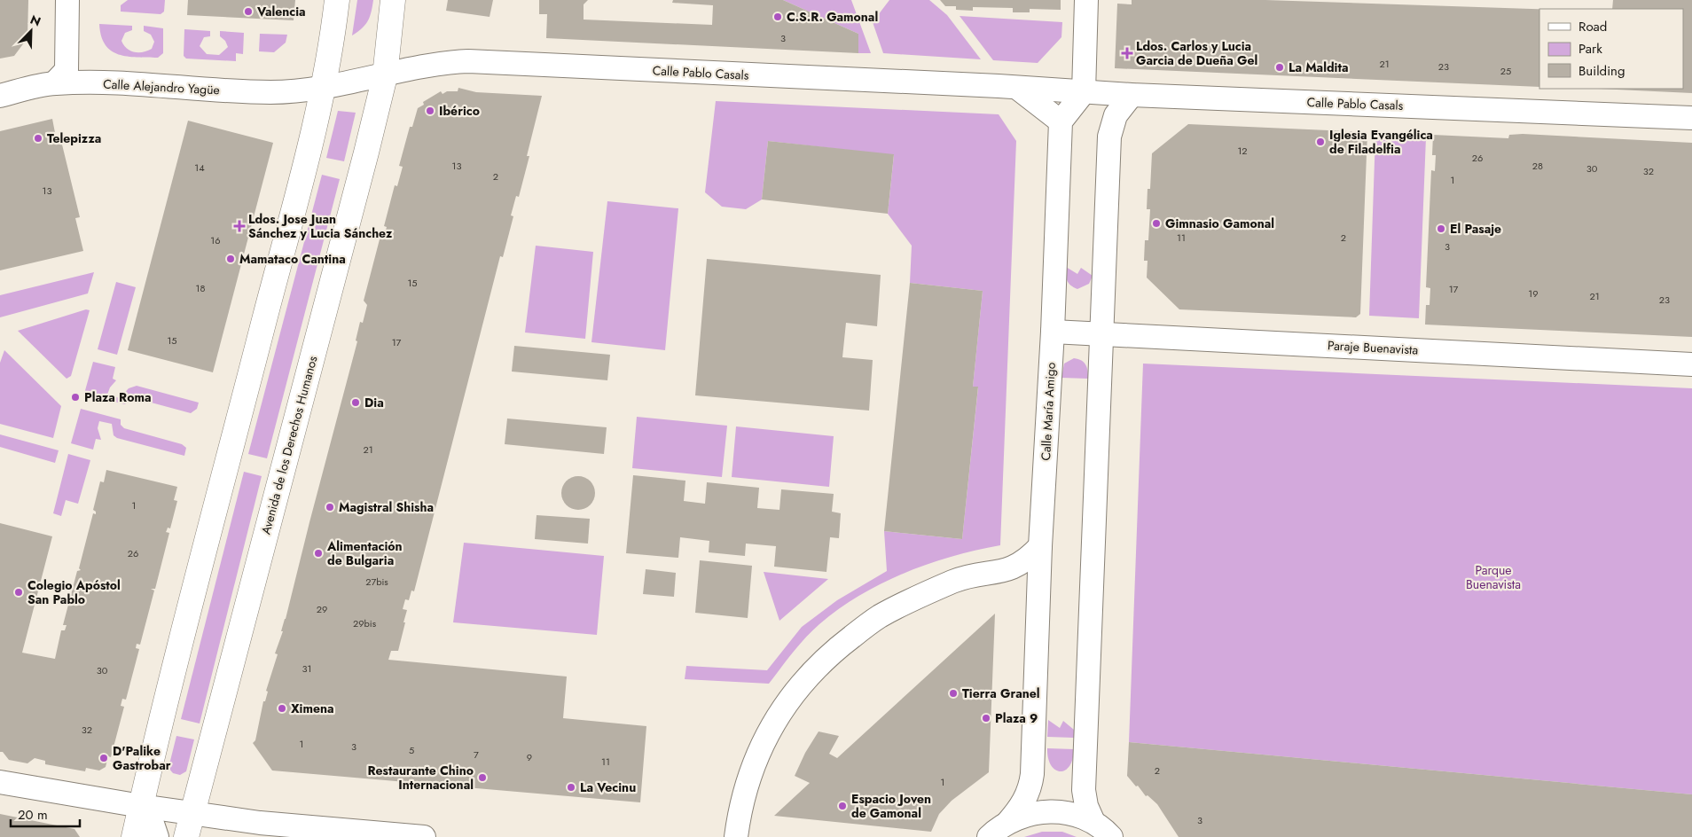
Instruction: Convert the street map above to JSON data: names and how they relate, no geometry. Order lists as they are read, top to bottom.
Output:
{
  "streets": {
    "street": [
      "Calle Pablo Casals",
      "Calle Alejandro Yagüe",
      "Paraje Buenavista",
      "Calle María Amigo",
      "Avenida de los Derechos Humanos"
    ]
  },
  "crossings": [
    ["Calle Pablo Casals", "Avenida de los Derechos Humanos"],
    ["Paraje Buenavista", "Calle María Amigo"]
  ],
  "parks": ["Parque Buenavista"],
  "places": {
    "other": [
      "Valencia",
      "C.S.R. Gamonal",
      "La Maldita",
      "Ibérico",
      "Telepizza",
      "Iglesia Evangélica de Filadelfia",
      "Gimnasio Gamonal",
      "El Pasaje",
      "Mamataco Cantina",
      "Plaza Roma",
      "Dia",
      "Magistral Shisha",
      "Alimentación de Bulgaria",
      "Colegio Apóstol San Pablo",
      "Tierra Granel",
      "Ximena",
      "Plaza 9",
      "D'Palike Gastrobar",
      "Restaurante Chino Internacional",
      "La Vecinu",
      "Espacio Joven de Gamonal"
    ],
    "health": ["Ldos. Carlos y Lucia Garcia de Dueña Gel", "Ldos. Jose Juan Sánchez y Lucia Sánchez"]
  },
  "house_numbers": [
    "3",
    "21",
    "23",
    "25",
    "12",
    "26",
    "13",
    "28",
    "14",
    "30",
    "32",
    "2",
    "1",
    "13",
    "11",
    "2",
    "16",
    "3",
    "15",
    "18",
    "17",
    "19",
    "21",
    "23",
    "15",
    "17",
    "21",
    "1",
    "26",
    "27bis",
    "29",
    "29bis",
    "31",
    "30",
    "32",
    "1",
    "3",
    "5",
    "7",
    "9",
    "11",
    "2",
    "1",
    "3"
  ],
  "legend": ["Road", "Park", "Building"],
  "scale_bar": "20 m",
  "north": "top right"
}
